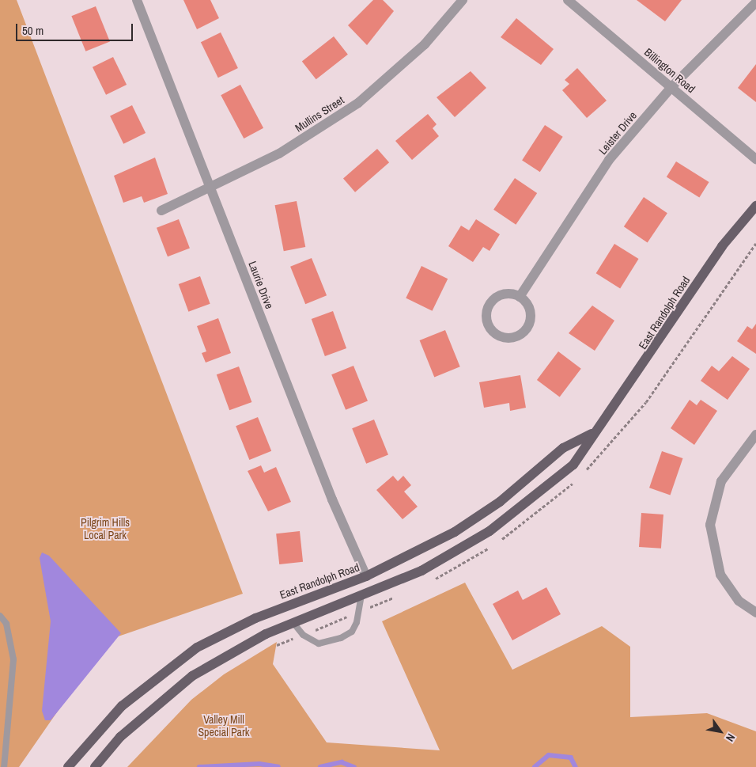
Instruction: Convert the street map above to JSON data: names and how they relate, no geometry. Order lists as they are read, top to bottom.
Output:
{
  "streets": {
    "main road": ["East Randolph Road"],
    "street": [
      "Billington Road",
      "Mullins Street",
      "Leister Drive",
      "Laurie Drive"
    ]
  },
  "crossings": [
    ["Billington Road", "Leister Drive"],
    ["Mullins Street", "Laurie Drive"],
    ["Laurie Drive", "East Randolph Road"]
  ],
  "parks": ["Pilgrim Hills Local Park", "Valley Mill Special Park"],
  "scale_bar": "50 m",
  "north": "bottom right"
}
